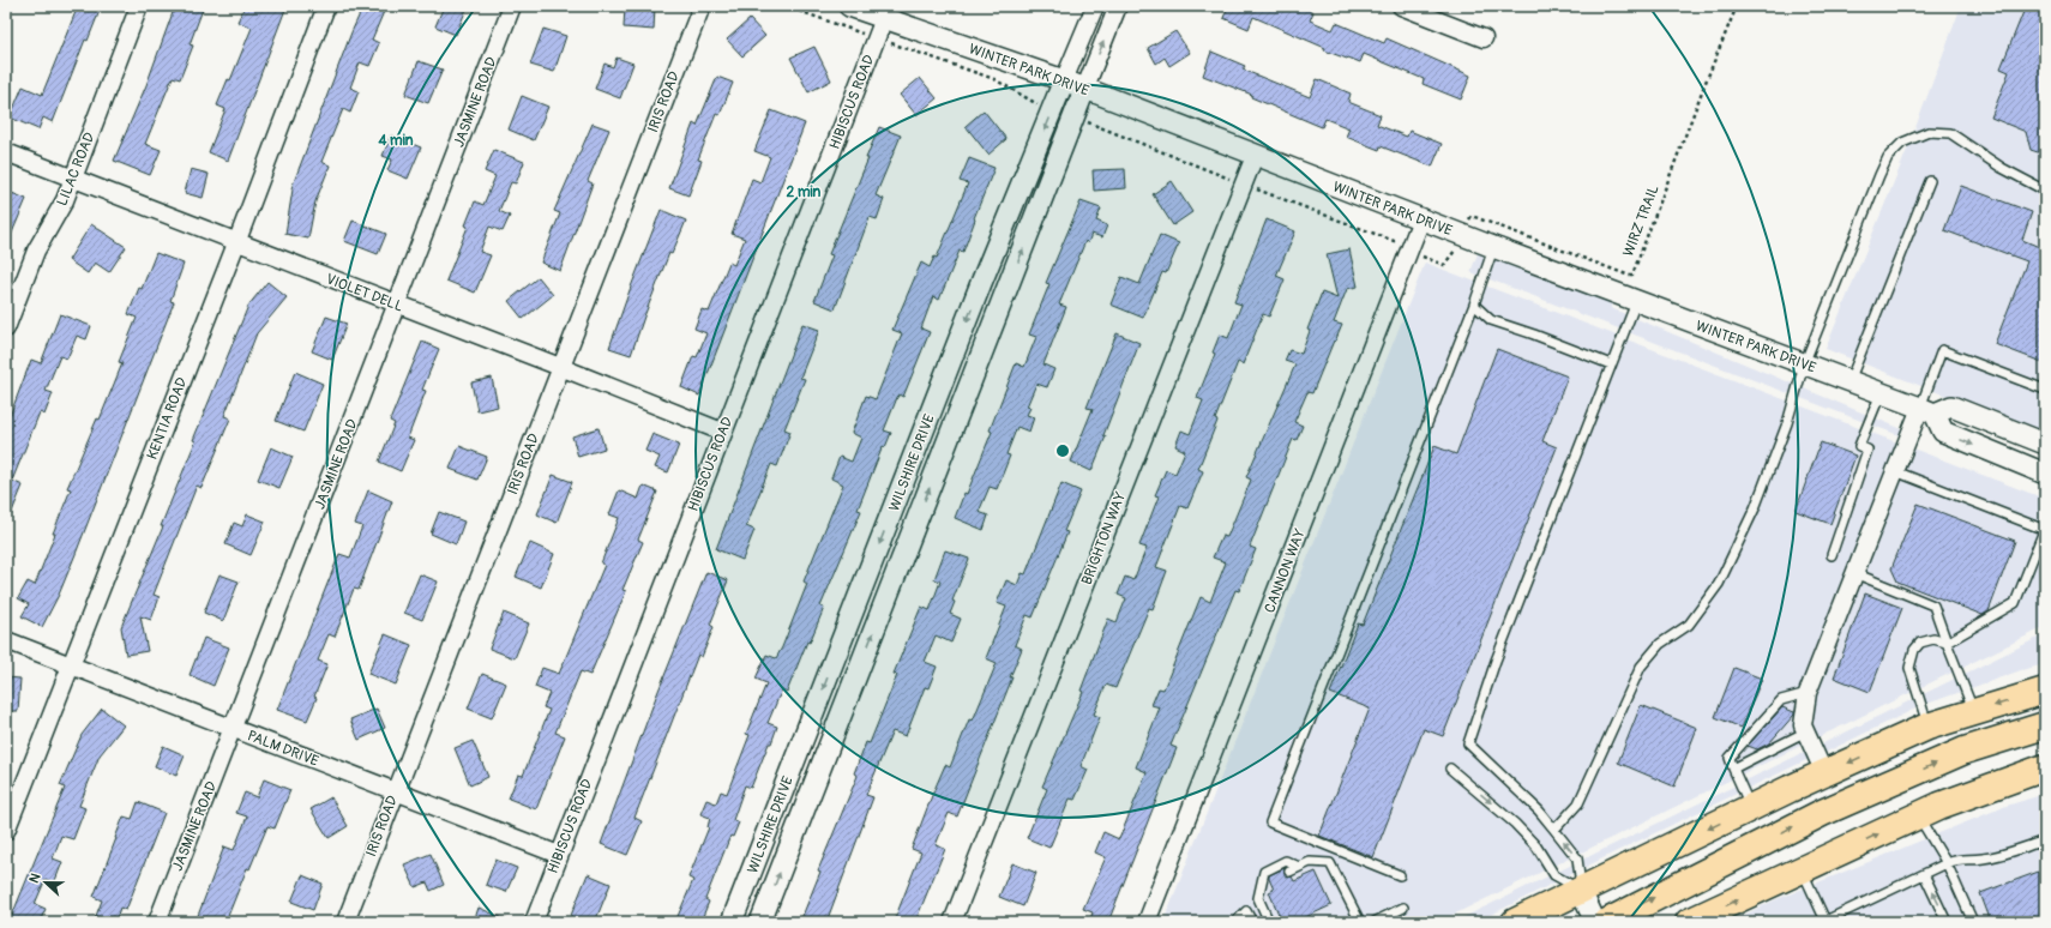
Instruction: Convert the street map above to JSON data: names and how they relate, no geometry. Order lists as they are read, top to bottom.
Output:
{
  "streets": {
    "street": [
      "WINTER PARK DRIVE",
      "JASMINE ROAD",
      "IRIS ROAD",
      "HIBISCUS ROAD",
      "LILAC ROAD",
      "VIOLET DELL",
      "KENTIA ROAD",
      "WILSHIRE DRIVE",
      "BRIGHTON WAY",
      "CANNON WAY",
      "PALM DRIVE"
    ],
    "path": ["WIRZ TRAIL"]
  },
  "crossings": [
    ["WINTER PARK DRIVE", "HIBISCUS ROAD"],
    ["WINTER PARK DRIVE", "WILSHIRE DRIVE"],
    ["WINTER PARK DRIVE", "BRIGHTON WAY"],
    ["WINTER PARK DRIVE", "CANNON WAY"],
    ["JASMINE ROAD", "VIOLET DELL"],
    ["JASMINE ROAD", "PALM DRIVE"],
    ["IRIS ROAD", "VIOLET DELL"],
    ["IRIS ROAD", "PALM DRIVE"],
    ["HIBISCUS ROAD", "VIOLET DELL"],
    ["HIBISCUS ROAD", "PALM DRIVE"],
    ["LILAC ROAD", "VIOLET DELL"],
    ["VIOLET DELL", "KENTIA ROAD"],
    ["KENTIA ROAD", "PALM DRIVE"]
  ],
  "north": "left",
  "rings": ["4 min", "2 min"]
}
